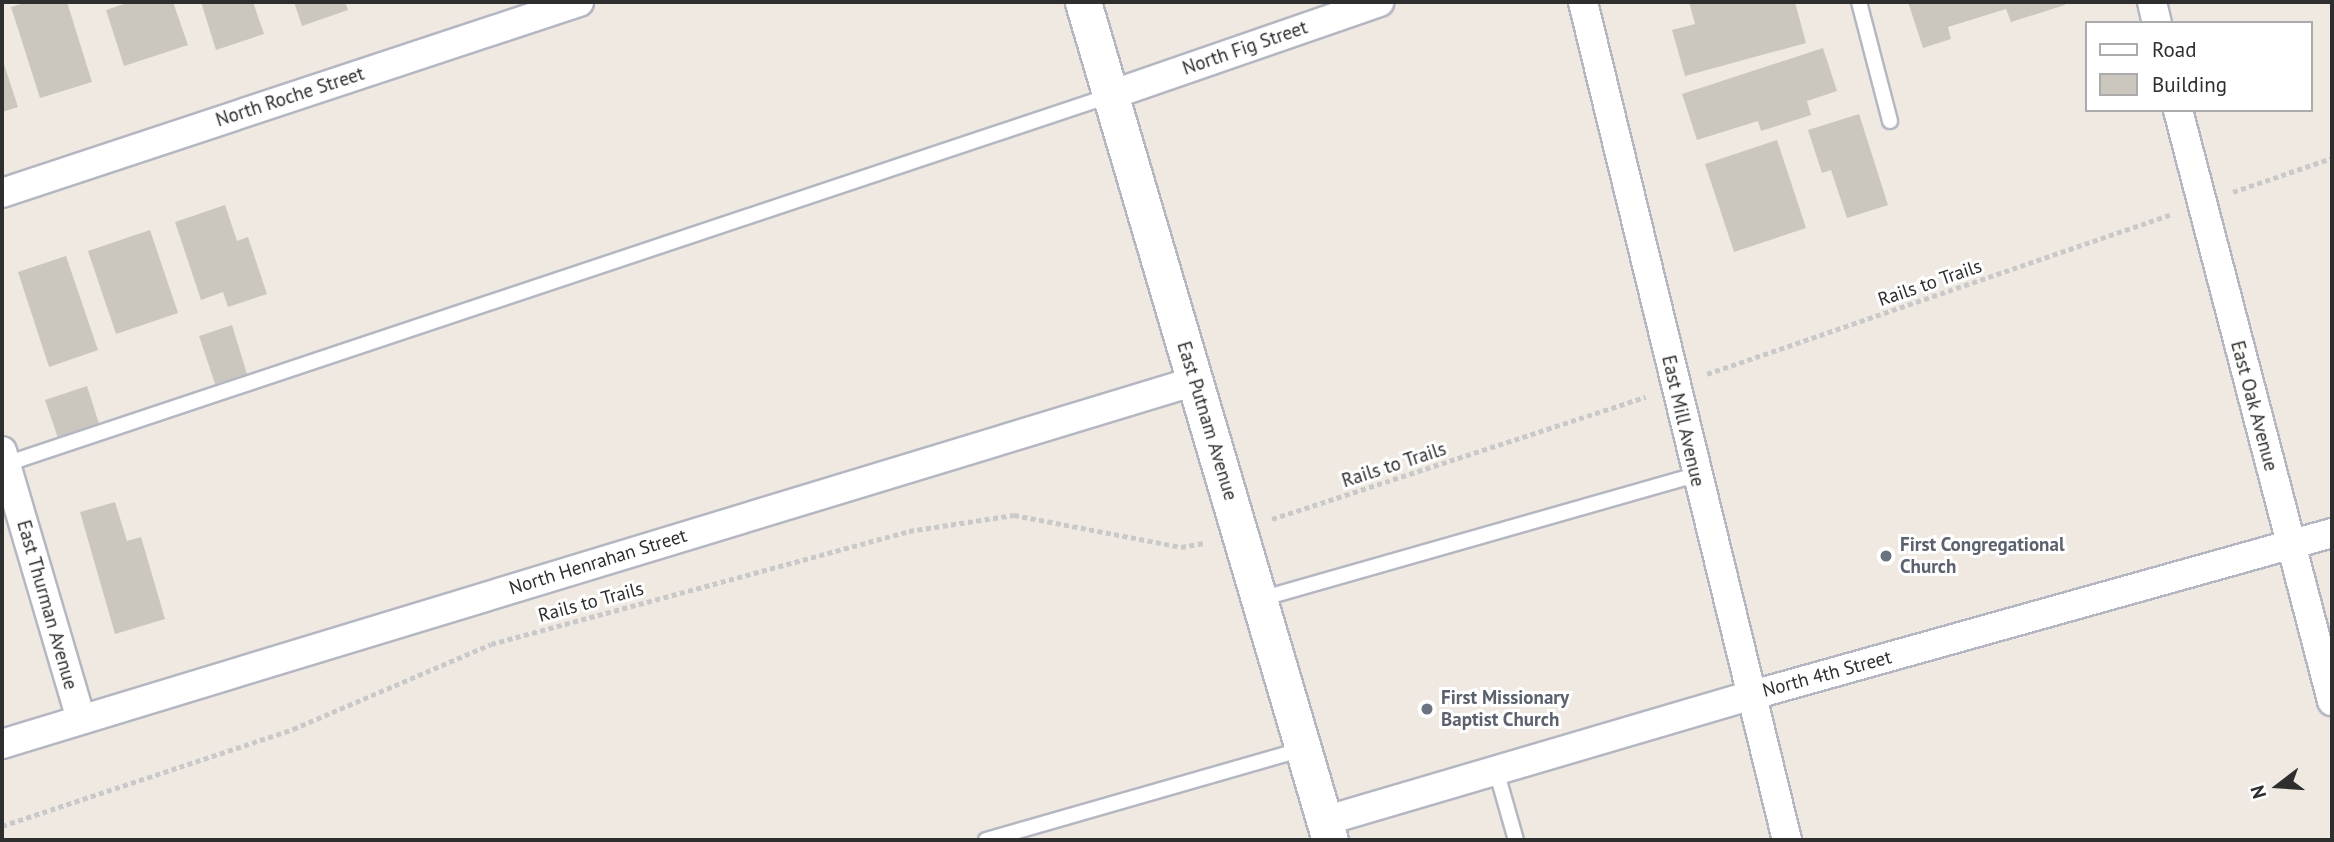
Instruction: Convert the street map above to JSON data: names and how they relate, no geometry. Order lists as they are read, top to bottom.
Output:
{
  "streets": {
    "street": [
      "North Fig Street",
      "North Roche Street",
      "East Oak Avenue",
      "East Putnam Avenue",
      "East Mill Avenue",
      "North Henrahan Street",
      "East Thurman Avenue",
      "North 4th Street"
    ],
    "path": ["Rails to Trails"]
  },
  "crossings": [
    ["North Fig Street", "East Putnam Avenue"],
    ["East Oak Avenue", "North 4th Street"],
    ["East Putnam Avenue", "North Henrahan Street"],
    ["East Putnam Avenue", "North 4th Street"],
    ["East Mill Avenue", "North 4th Street"],
    ["North Henrahan Street", "East Thurman Avenue"]
  ],
  "places": ["First Congregational Church", "First Missionary Baptist Church"],
  "legend": ["Road", "Building"],
  "north": "left"
}
